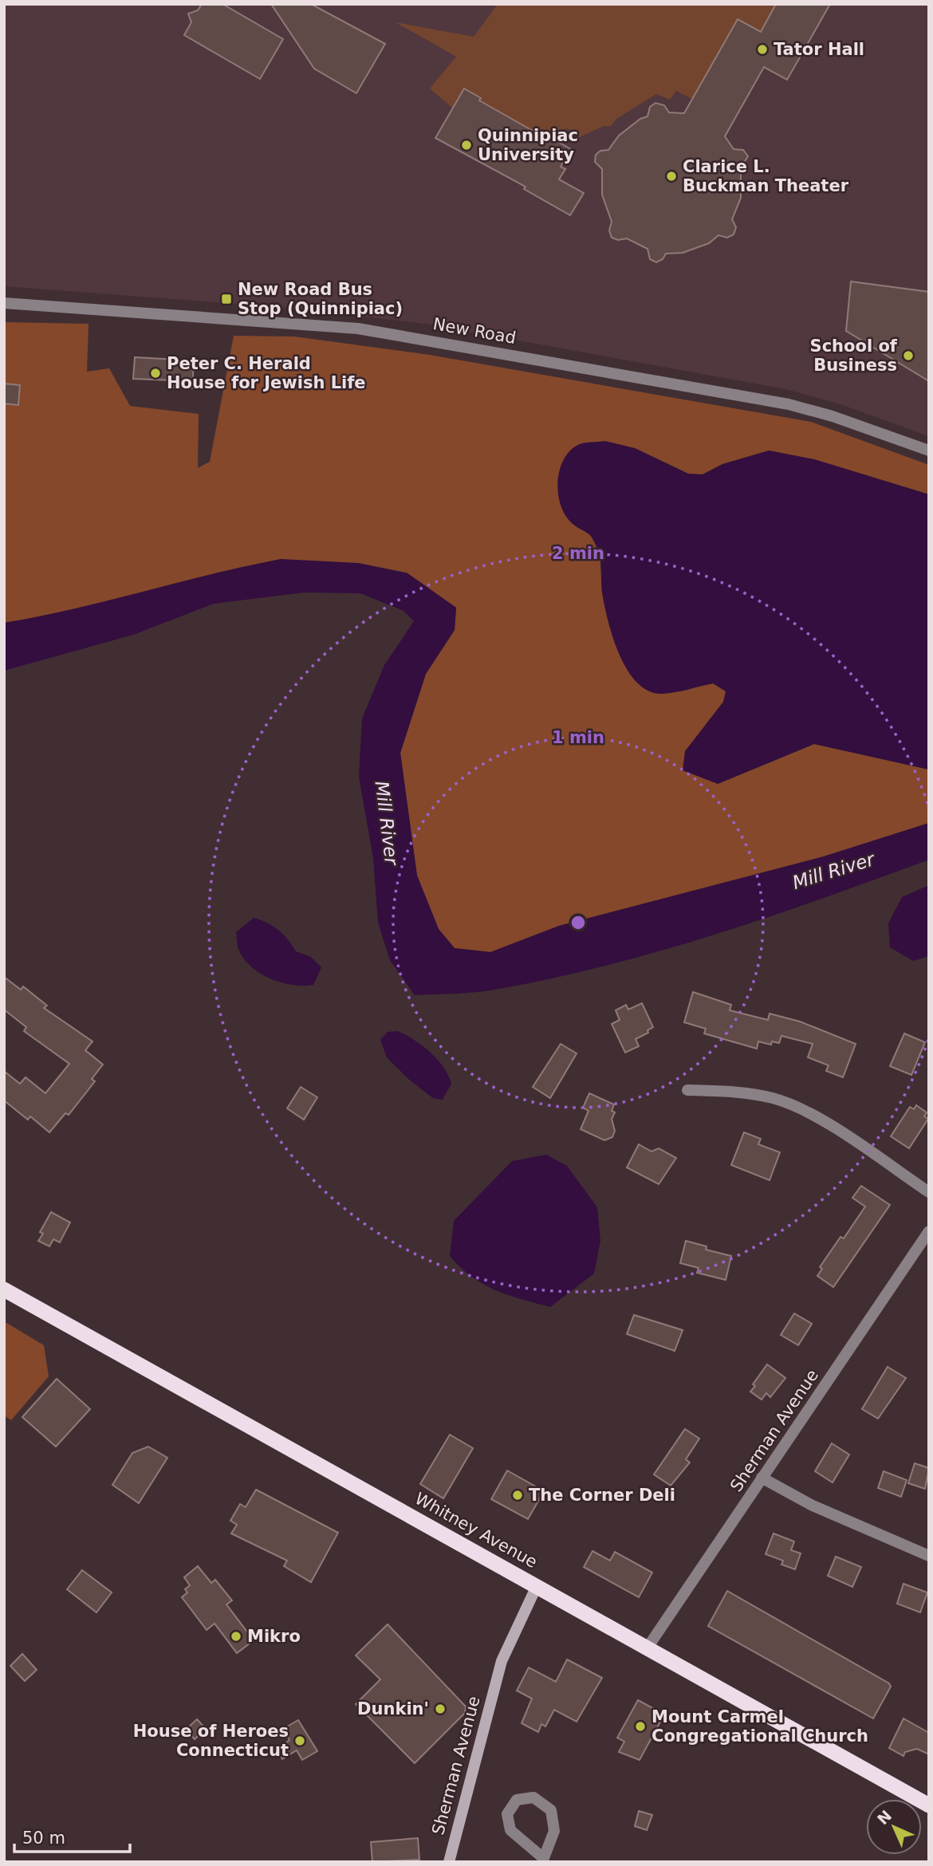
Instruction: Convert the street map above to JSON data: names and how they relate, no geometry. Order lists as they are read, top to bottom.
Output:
{
  "streets": {
    "highway": ["Whitney Avenue"],
    "main road": ["Sherman Avenue"],
    "street": ["New Road"]
  },
  "crossings": [
    ["Sherman Avenue", "Whitney Avenue"]
  ],
  "water": ["Mill River"],
  "places": {
    "other": [
      "Tator Hall",
      "Quinnipiac University",
      "Clarice L. Buckman Theater",
      "School of Business",
      "Peter C. Herald House for Jewish Life",
      "The Corner Deli",
      "Mikro",
      "Dunkin'",
      "Mount Carmel Congregational Church",
      "House of Heroes Connecticut"
    ],
    "transit": ["New Road Bus Stop (Quinnipiac)"]
  },
  "scale_bar": "50 m",
  "north": "top left",
  "rings": ["2 min", "1 min"]
}
